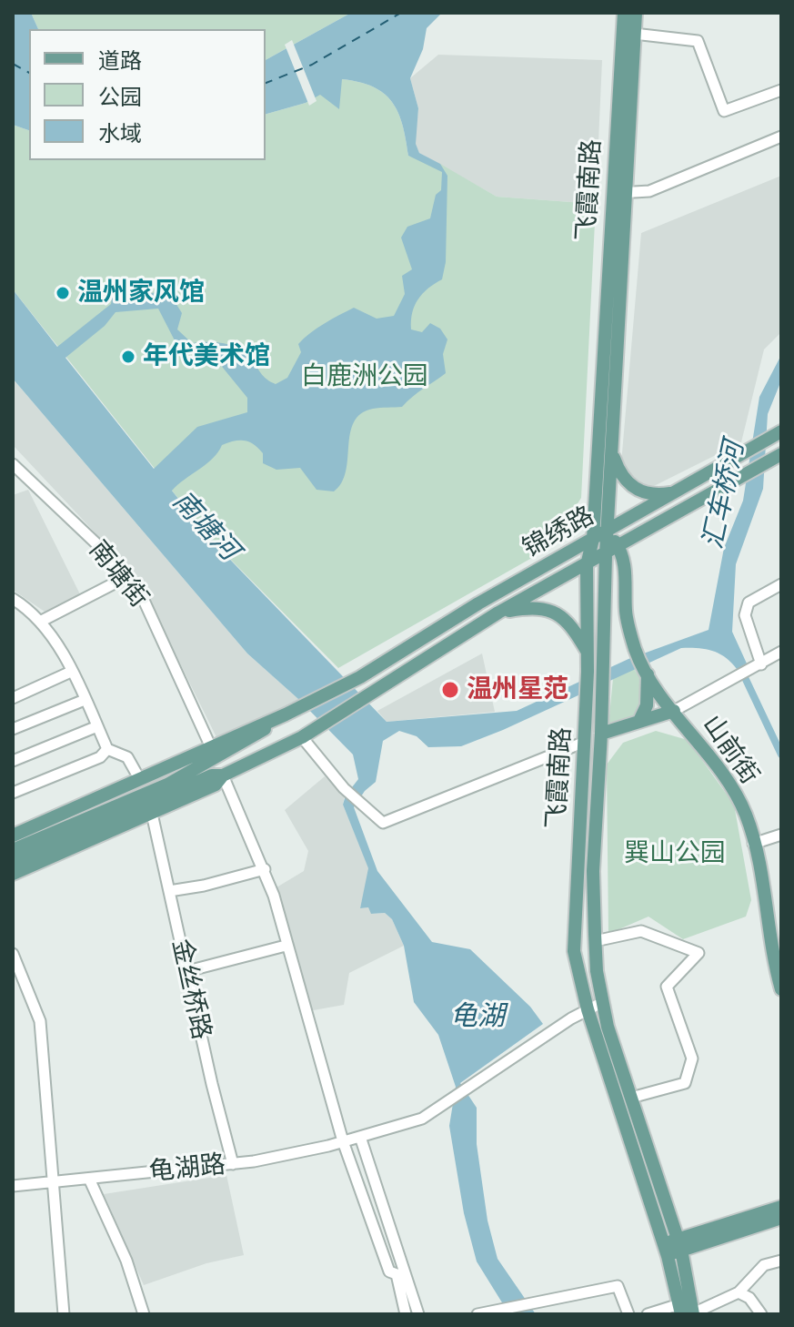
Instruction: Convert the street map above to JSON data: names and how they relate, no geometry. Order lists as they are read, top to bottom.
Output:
{
  "streets": {
    "main road": ["飞霞南路", "锦绣路", "山前街"],
    "street": ["南塘街", "金丝桥路", "龟湖路"]
  },
  "crossings": [
    ["飞霞南路", "锦绣路"],
    ["飞霞南路", "山前街"],
    ["飞霞南路", "龟湖路"],
    ["锦绣路", "山前街"],
    ["金丝桥路", "龟湖路"]
  ],
  "water": ["汇车桥河", "南塘河", "龟湖"],
  "parks": ["白鹿洲公园", "巽山公园"],
  "places": ["温州家风馆", "年代美术馆", "温州星范"],
  "legend": ["道路", "公园", "水域"]
}
